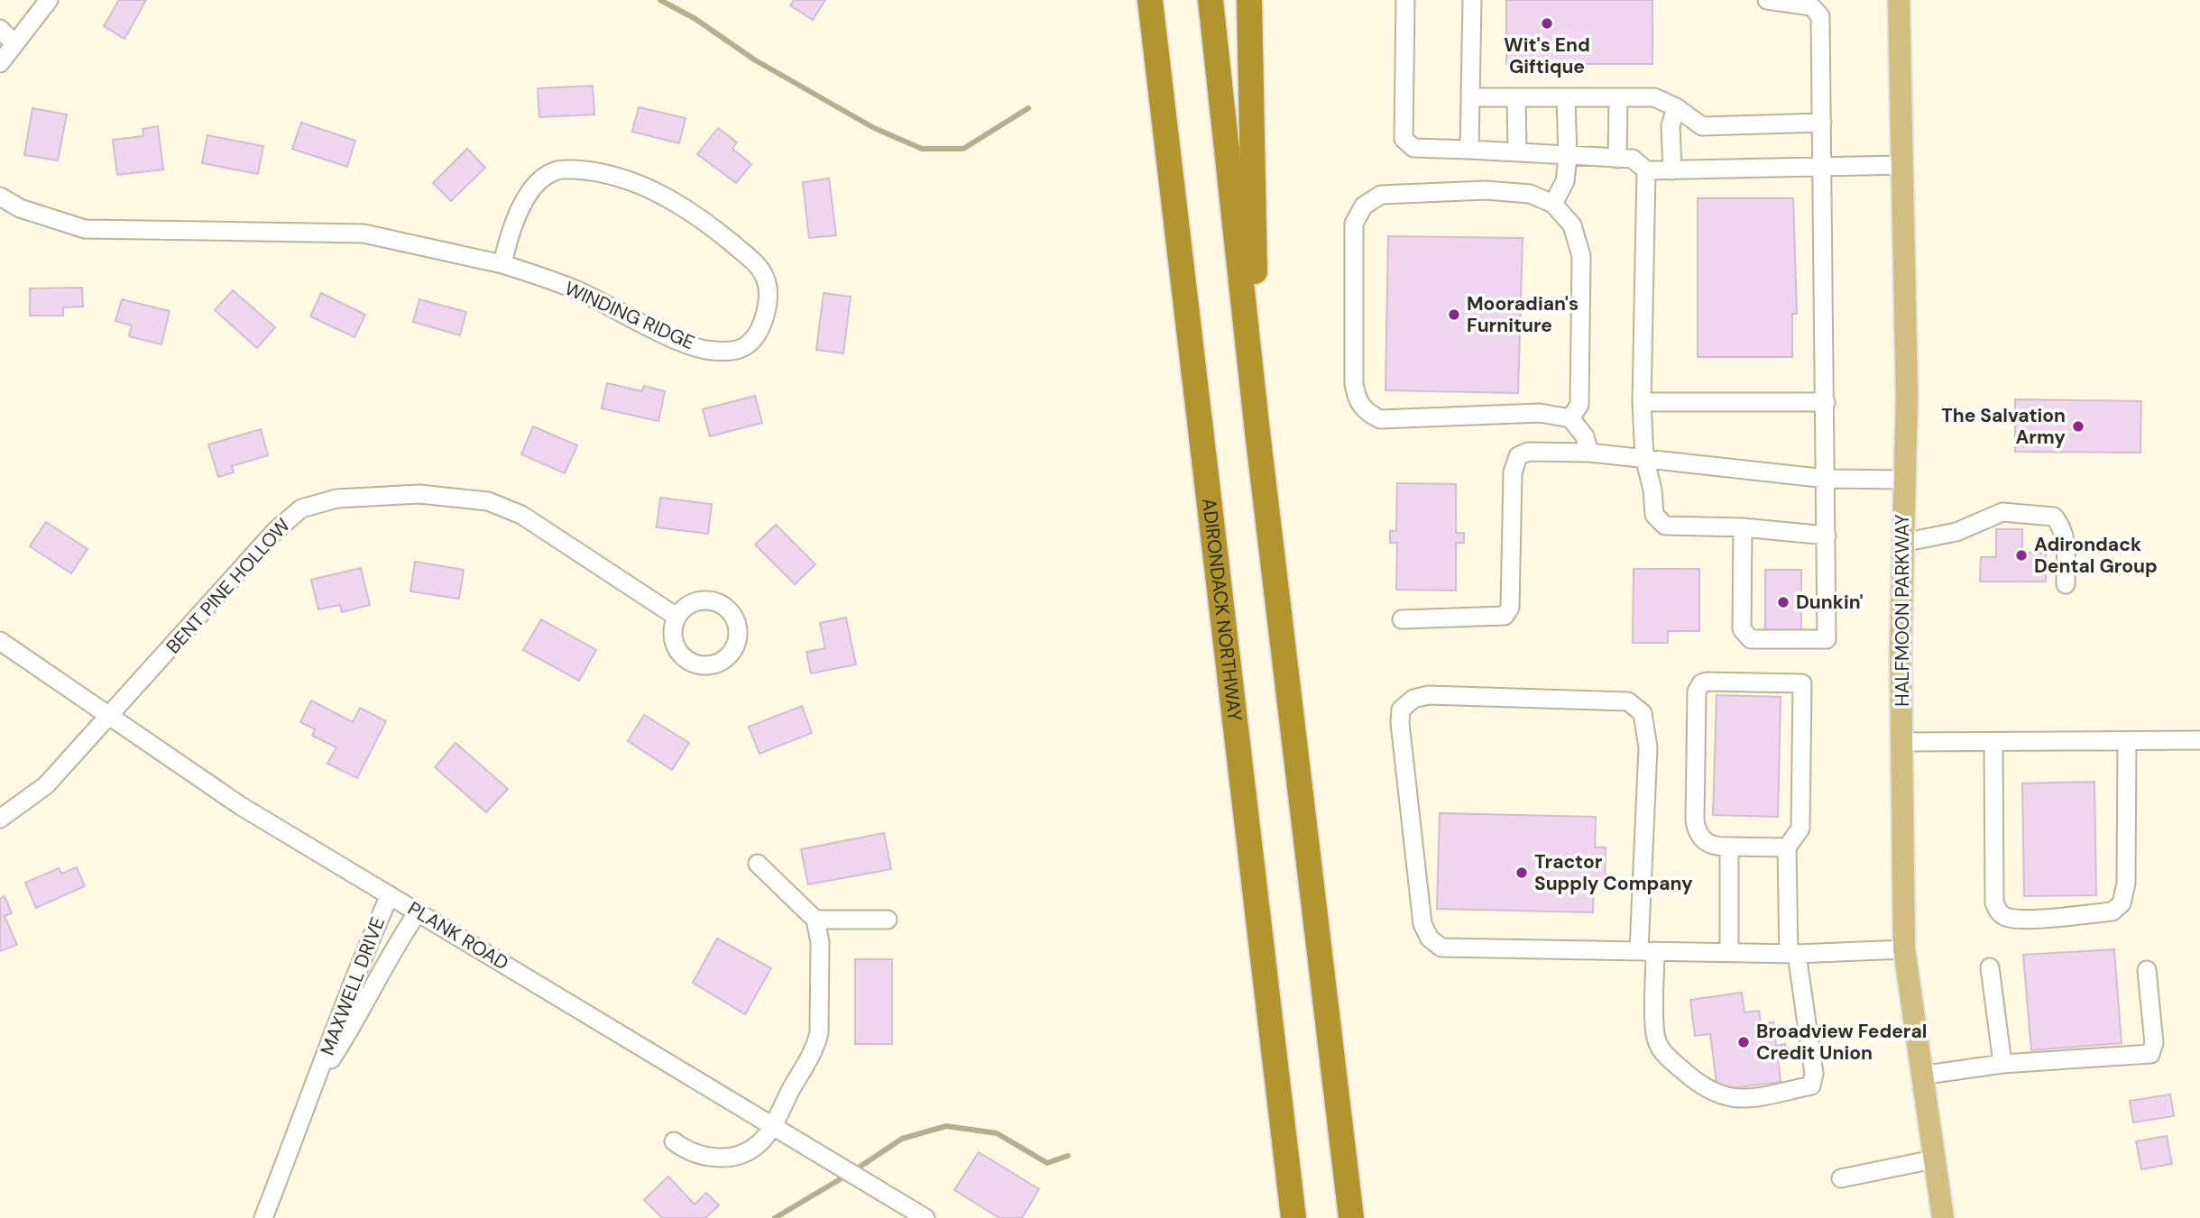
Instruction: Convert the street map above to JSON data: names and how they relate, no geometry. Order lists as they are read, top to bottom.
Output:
{
  "streets": {
    "highway": ["ADIRONDACK NORTHWAY"],
    "main road": ["HALFMOON PARKWAY"],
    "street": [
      "WINDING RIDGE",
      "BENT PINE HOLLOW",
      "PLANK ROAD",
      "MAXWELL DRIVE"
    ]
  },
  "crossings": [
    ["BENT PINE HOLLOW", "PLANK ROAD"],
    ["PLANK ROAD", "MAXWELL DRIVE"]
  ],
  "places": [
    "Wit's End Giftique",
    "Mooradian's Furniture",
    "The Salvation Army",
    "Adirondack Dental Group",
    "Dunkin'",
    "Tractor Supply Company",
    "Broadview Federal Credit Union"
  ]
}
